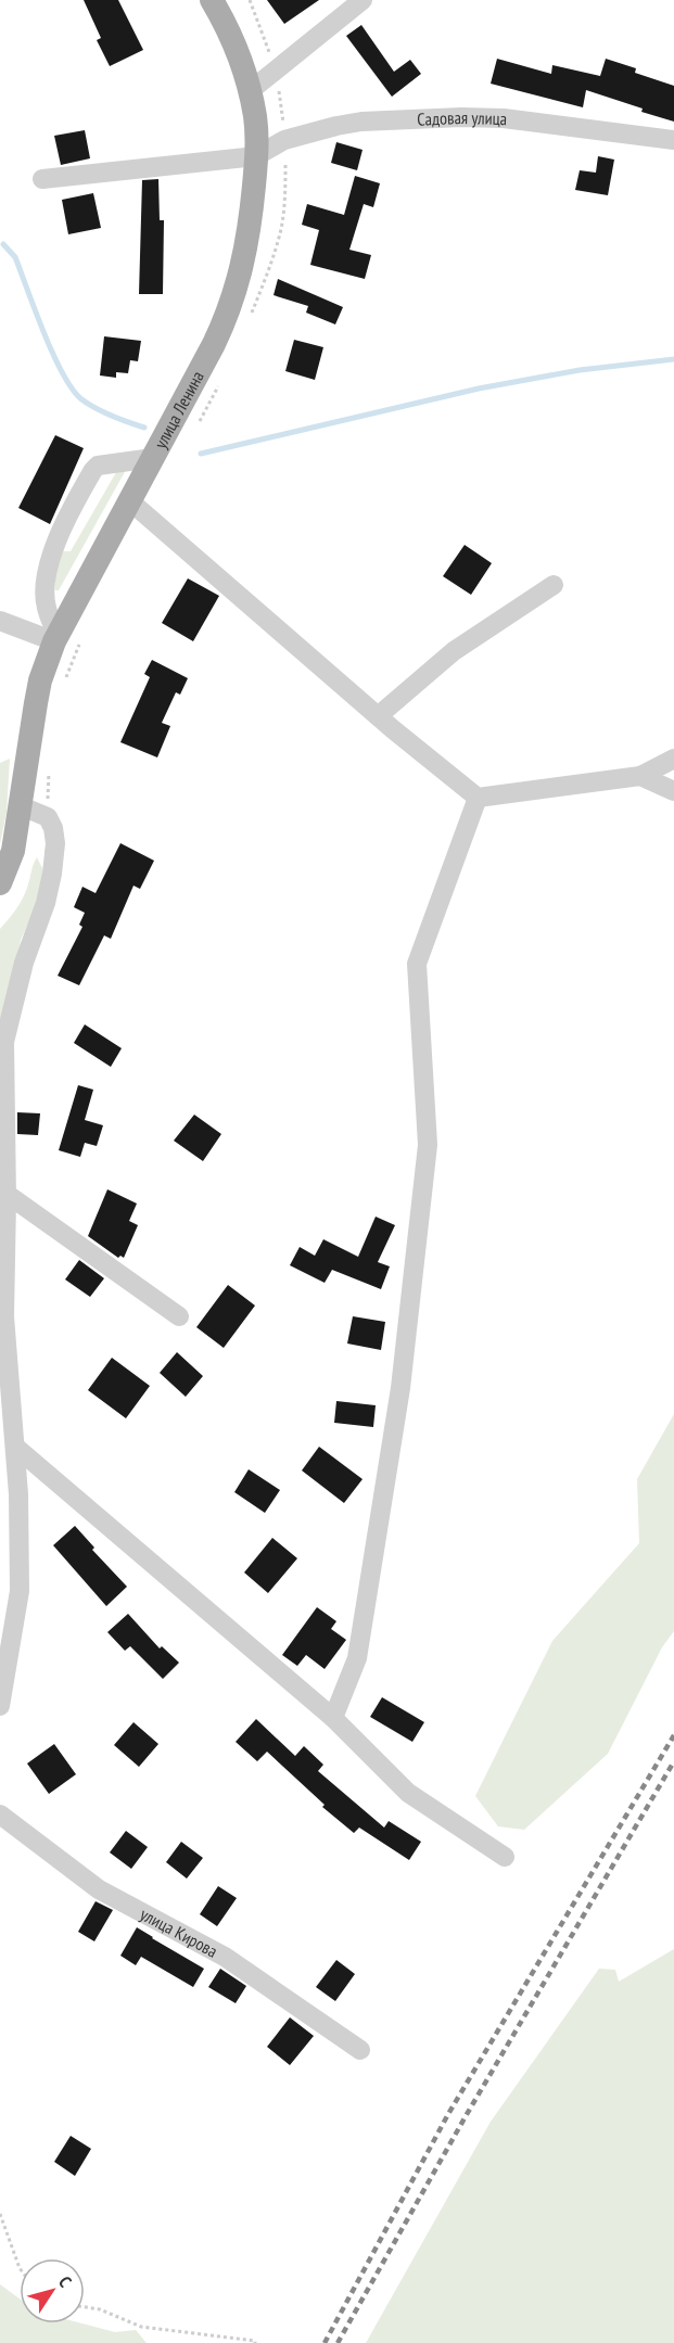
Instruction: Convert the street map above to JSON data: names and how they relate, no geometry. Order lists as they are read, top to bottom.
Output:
{
  "streets": {
    "main road": ["улица Ленина"],
    "street": ["Садовая улица", "улица Кирова"]
  },
  "crossings": [
    ["Садовая улица", "улица Ленина"]
  ],
  "north": "top right"
}
